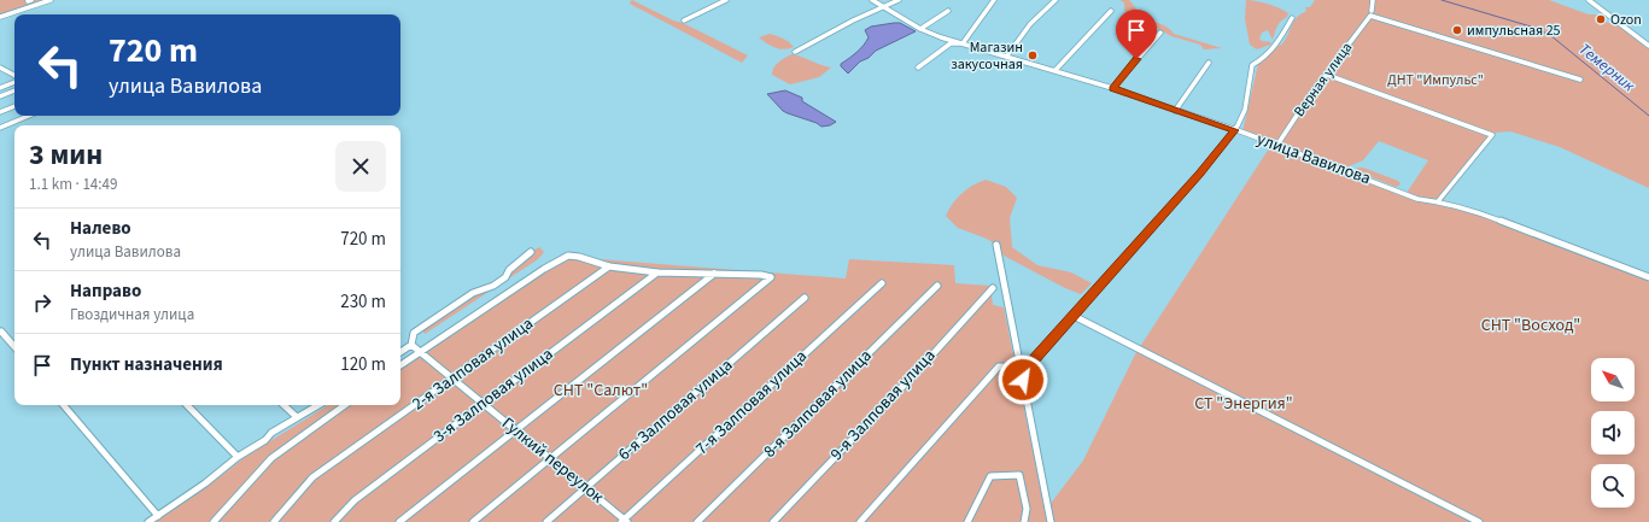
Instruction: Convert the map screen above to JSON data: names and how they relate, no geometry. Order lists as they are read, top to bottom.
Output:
{
  "streets": {
    "street": [
      "Верная улица",
      "улица Вавилова",
      "2-я Залповая улица",
      "3-я Залповая улица",
      "7-я Залповая улица",
      "8-я Залповая улица",
      "9-я Залповая улица",
      "6-я Залповая улица",
      "Гулкий переулок"
    ]
  },
  "crossings": [
    ["Верная улица", "улица Вавилова"],
    ["2-я Залповая улица", "Гулкий переулок"],
    ["3-я Залповая улица", "Гулкий переулок"],
    ["7-я Залповая улица", "Гулкий переулок"],
    ["6-я Залповая улица", "Гулкий переулок"]
  ],
  "water": ["Темерник"],
  "parks": [
    "ДНТ \"Импульс\"",
    "СНТ \"Восход\"",
    "СНТ \"Салют\"",
    "СТ \"Энергия\""
  ],
  "places": ["Ozon", "импульсная 25", "Магазин закусочная"],
  "north": "top left",
  "page": {
    "turn": ["720 m", "улица Вавилова"],
    "heading": ["3 мин", "1.1 km · 14:49"],
    "list": [
      {
        "name": "Налево",
        "note": "улица Вавилова",
        "value": "720 m"
      },
      {
        "name": "Направо",
        "note": "Гвоздичная улица",
        "value": "230 m"
      },
      {
        "name": "Пункт назначения",
        "value": "120 m"
      }
    ]
  }
}
